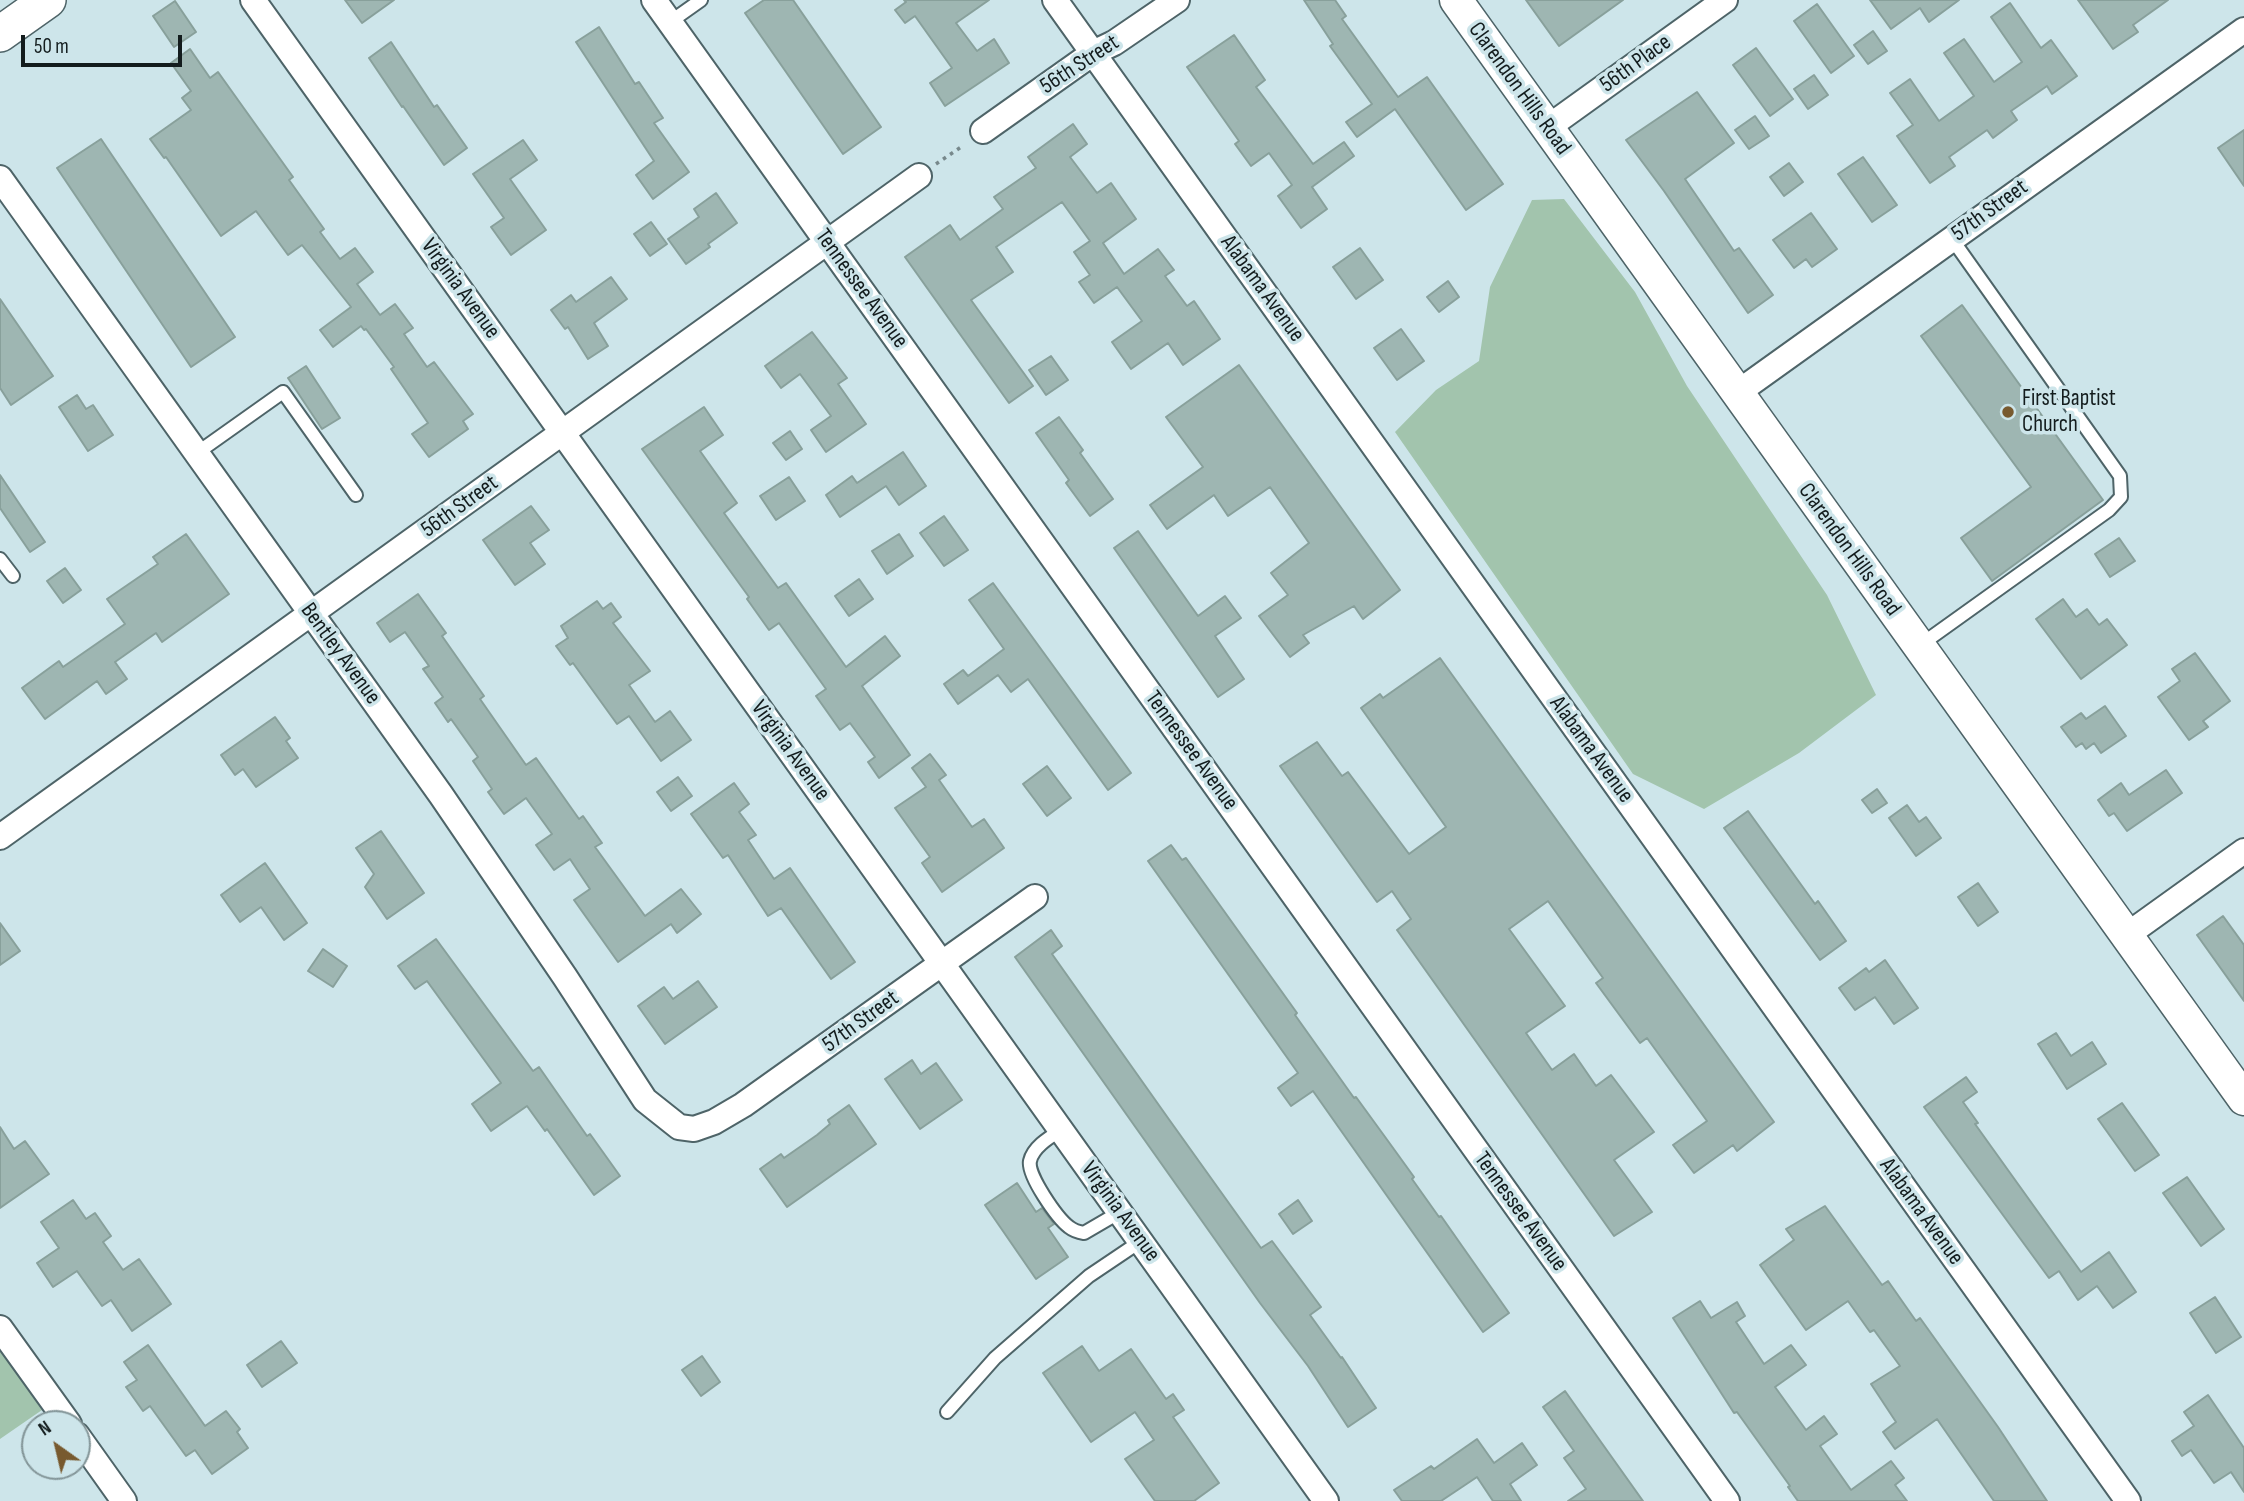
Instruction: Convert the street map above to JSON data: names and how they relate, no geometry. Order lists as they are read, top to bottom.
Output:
{
  "streets": {
    "street": [
      "56th Place",
      "56th Street",
      "Clarendon Hills Road",
      "57th Street",
      "Virginia Avenue",
      "Tennessee Avenue",
      "Alabama Avenue",
      "Bentley Avenue"
    ]
  },
  "crossings": [
    ["56th Place", "Clarendon Hills Road"],
    ["56th Street", "Virginia Avenue"],
    ["56th Street", "Tennessee Avenue"],
    ["56th Street", "Alabama Avenue"],
    ["56th Street", "Bentley Avenue"],
    ["Clarendon Hills Road", "57th Street"],
    ["57th Street", "Virginia Avenue"],
    ["57th Street", "Bentley Avenue"]
  ],
  "places": ["First Baptist Church"],
  "scale_bar": "50 m",
  "north": "top left"
}
